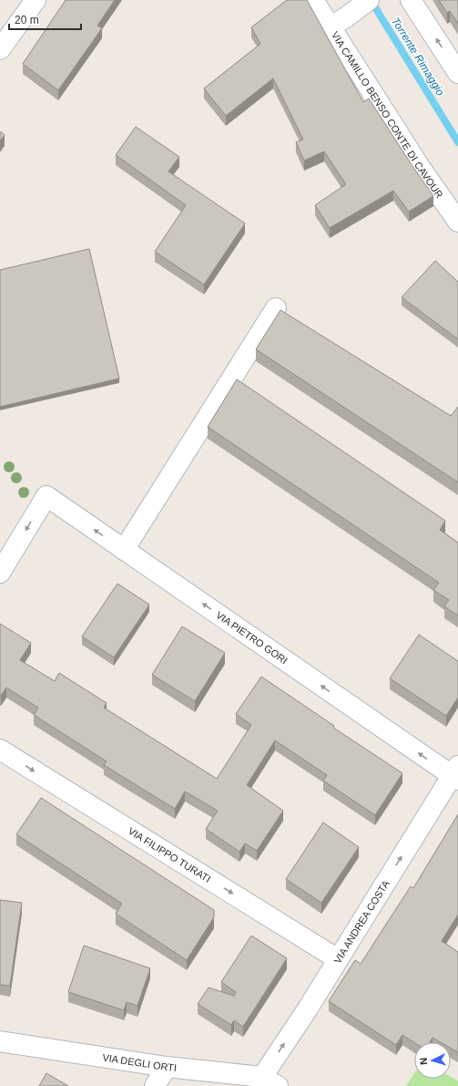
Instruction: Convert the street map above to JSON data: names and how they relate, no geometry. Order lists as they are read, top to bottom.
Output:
{
  "streets": {
    "street": [
      "VIA CAMILLO BENSO CONTE DI CAVOUR",
      "VIA PIETRO GORI",
      "VIA FILIPPO TURATI",
      "VIA ANDREA COSTA",
      "VIA DEGLI ORTI"
    ]
  },
  "crossings": [
    ["VIA PIETRO GORI", "VIA ANDREA COSTA"],
    ["VIA FILIPPO TURATI", "VIA ANDREA COSTA"],
    ["VIA ANDREA COSTA", "VIA DEGLI ORTI"]
  ],
  "one_way": ["VIA PIETRO GORI", "VIA FILIPPO TURATI", "VIA ANDREA COSTA"],
  "water": ["Torrente Rimaggio"],
  "scale_bar": "20 m",
  "north": "left"
}
